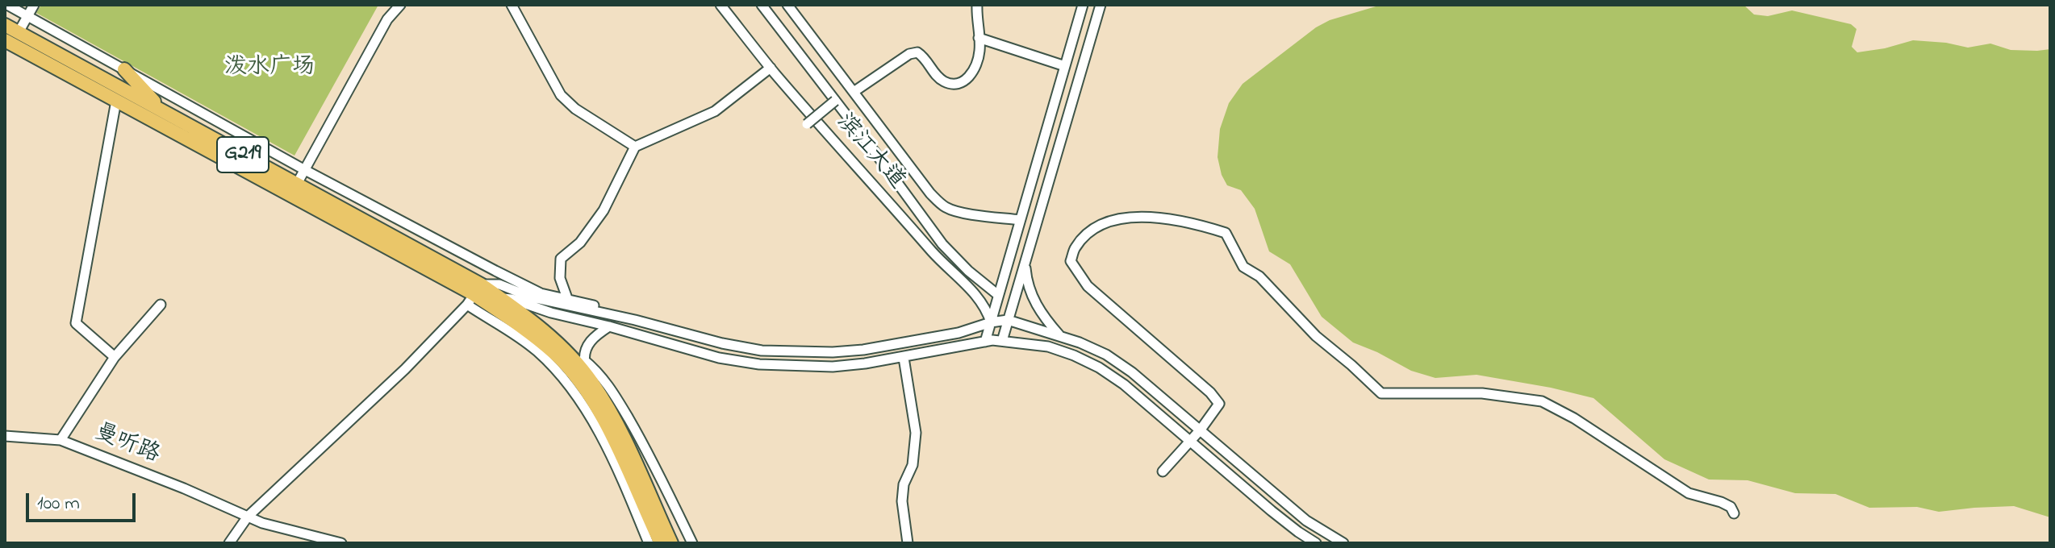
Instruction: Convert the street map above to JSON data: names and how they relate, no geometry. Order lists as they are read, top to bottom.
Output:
{
  "streets": {
    "highway": ["G219"],
    "street": ["滨江大道", "曼听路"]
  },
  "parks": ["泼水广场"],
  "scale_bar": "100 m"
}
